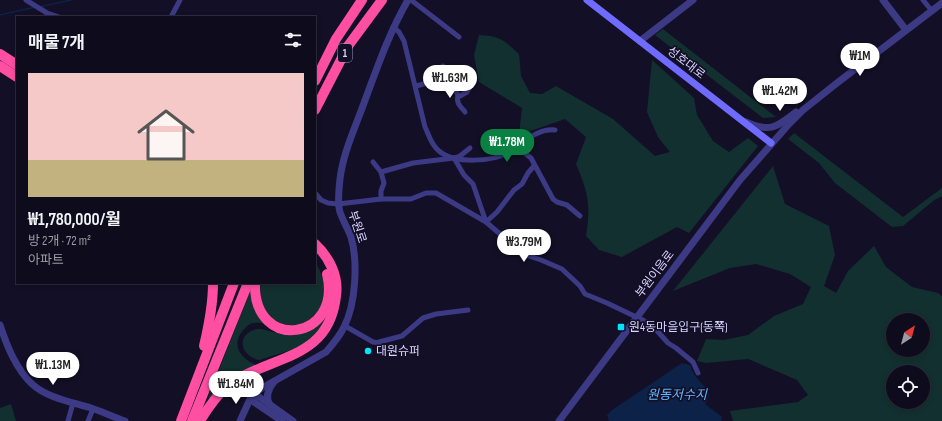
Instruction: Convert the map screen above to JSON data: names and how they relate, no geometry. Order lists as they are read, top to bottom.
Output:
{
  "streets": {
    "highway": ["1"],
    "main road": ["성호대로"],
    "street": ["부원로", "부원이음로"]
  },
  "crossings": [
    ["성호대로", "부원이음로"]
  ],
  "water": ["원동저수지"],
  "places": {
    "transit": ["원4동마을입구(동쪽)"],
    "other": ["대원슈퍼"]
  },
  "north": "top right",
  "page": {
    "heading": "매물 7개",
    "price": [
      "₩1M",
      "₩1.63M",
      "₩1.42M",
      "₩1.78M",
      "₩3.79M",
      "₩1.13M",
      "₩1.84M"
    ],
    "list": [
      {
        "name": "₩1,780,000/월",
        "note": "방 2개 · 72 m² · 아파트"
      }
    ]
  }
}
